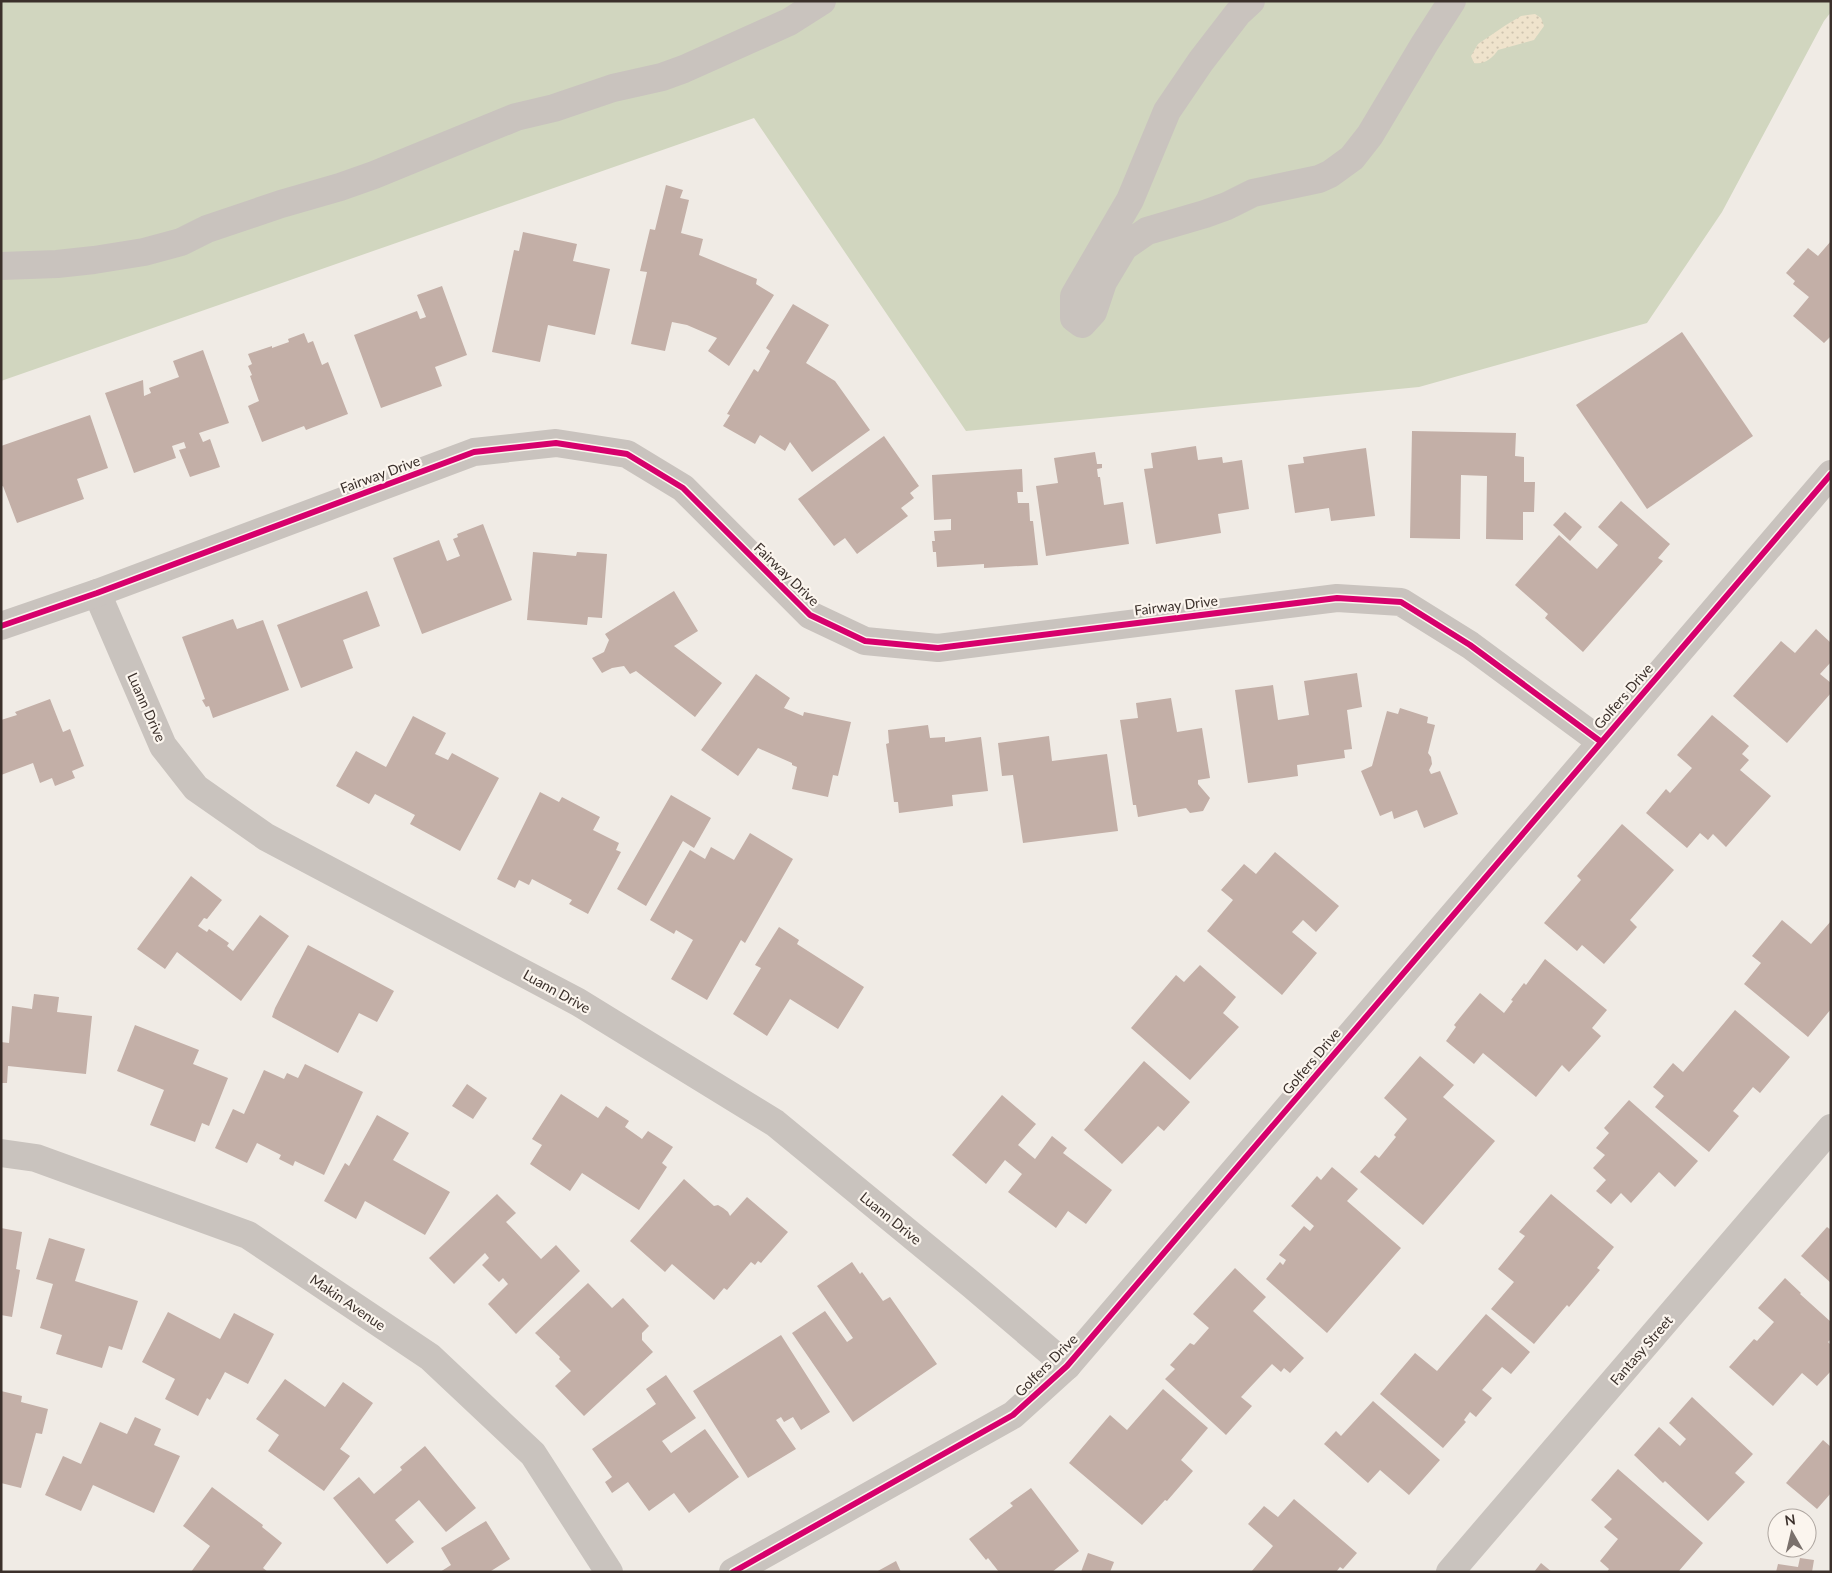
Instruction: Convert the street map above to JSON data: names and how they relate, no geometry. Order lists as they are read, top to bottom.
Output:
{
  "streets": {
    "street": [
      "Fairway Drive",
      "Golfers Drive",
      "Luann Drive",
      "Makin Avenue",
      "Fantasy Street"
    ]
  },
  "crossings": [
    ["Fairway Drive", "Golfers Drive"],
    ["Fairway Drive", "Luann Drive"],
    ["Golfers Drive", "Luann Drive"]
  ],
  "north": "top"
}
